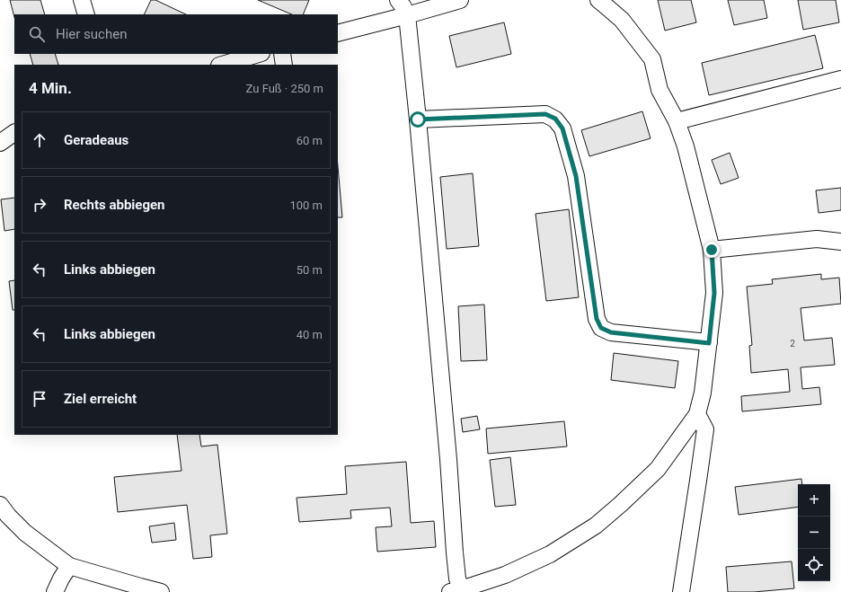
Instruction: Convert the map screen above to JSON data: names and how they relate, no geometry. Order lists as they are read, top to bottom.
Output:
{
  "house_numbers": ["2"],
  "page": {
    "search": "Hier suchen",
    "heading": ["4 Min.", "Zu Fuß · 250 m"],
    "list": [
      ["Geradeaus", "60 m"],
      ["Rechts abbiegen", "100 m"],
      ["Links abbiegen", "50 m"],
      ["Links abbiegen", "40 m"],
      "Ziel erreicht"
    ],
    "map_buttons": ["+", "−"]
  }
}
